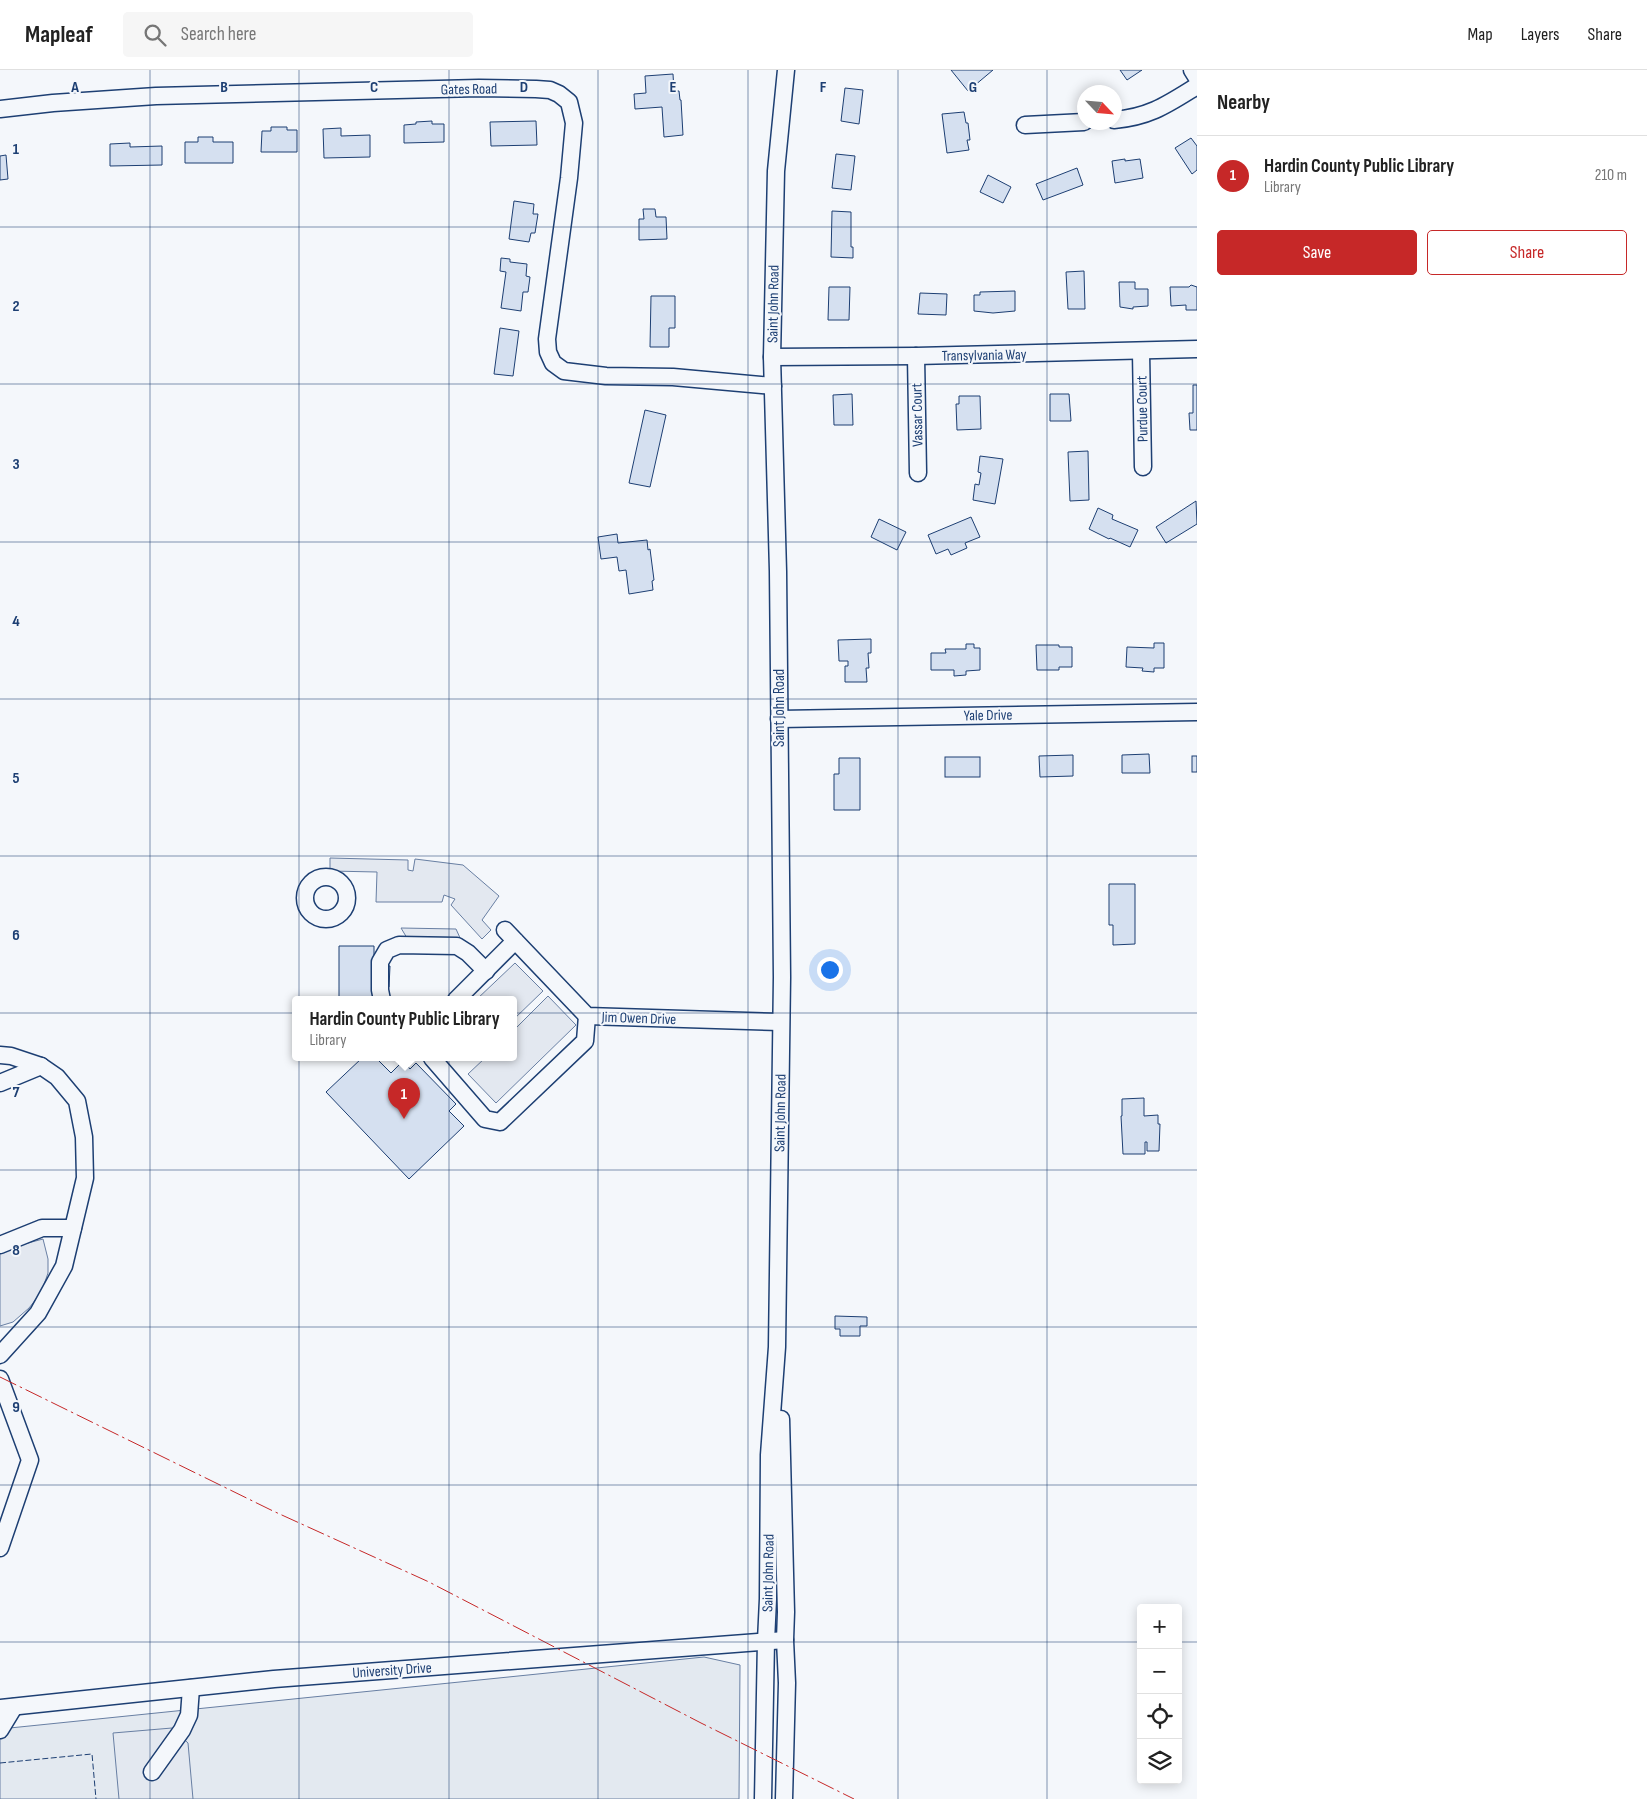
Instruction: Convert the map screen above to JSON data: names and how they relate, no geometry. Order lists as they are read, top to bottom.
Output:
{
  "streets": {
    "street": [
      "Gates Road",
      "Saint John Road",
      "Transylvania Way",
      "Purdue Court",
      "Vassar Court",
      "Yale Drive",
      "Jim Owen Drive",
      "University Drive"
    ]
  },
  "crossings": [
    ["Gates Road", "Saint John Road"],
    ["Saint John Road", "Transylvania Way"],
    ["Saint John Road", "Yale Drive"],
    ["Saint John Road", "Jim Owen Drive"],
    ["Saint John Road", "University Drive"],
    ["Transylvania Way", "Purdue Court"],
    ["Transylvania Way", "Vassar Court"]
  ],
  "north": "bottom right",
  "page": {
    "header": "Mapleaf",
    "search": "Search here",
    "nav": ["Map", "Layers", "Share"],
    "heading": "Nearby",
    "list": [
      {
        "mark": "1",
        "name": "Hardin County Public Library",
        "note": "Library",
        "value": "210 m"
      }
    ],
    "buttons": ["Save", "Share"],
    "popup": ["Hardin County Public Library", "Library"],
    "pins": "1",
    "map_buttons": ["+", "−"]
  },
  "grid": {
    "columns": [
      "A",
      "B",
      "C",
      "D",
      "E",
      "F",
      "G"
    ],
    "rows": [
      "1",
      "2",
      "3",
      "4",
      "5",
      "6",
      "7",
      "8",
      "9"
    ]
  }
}
